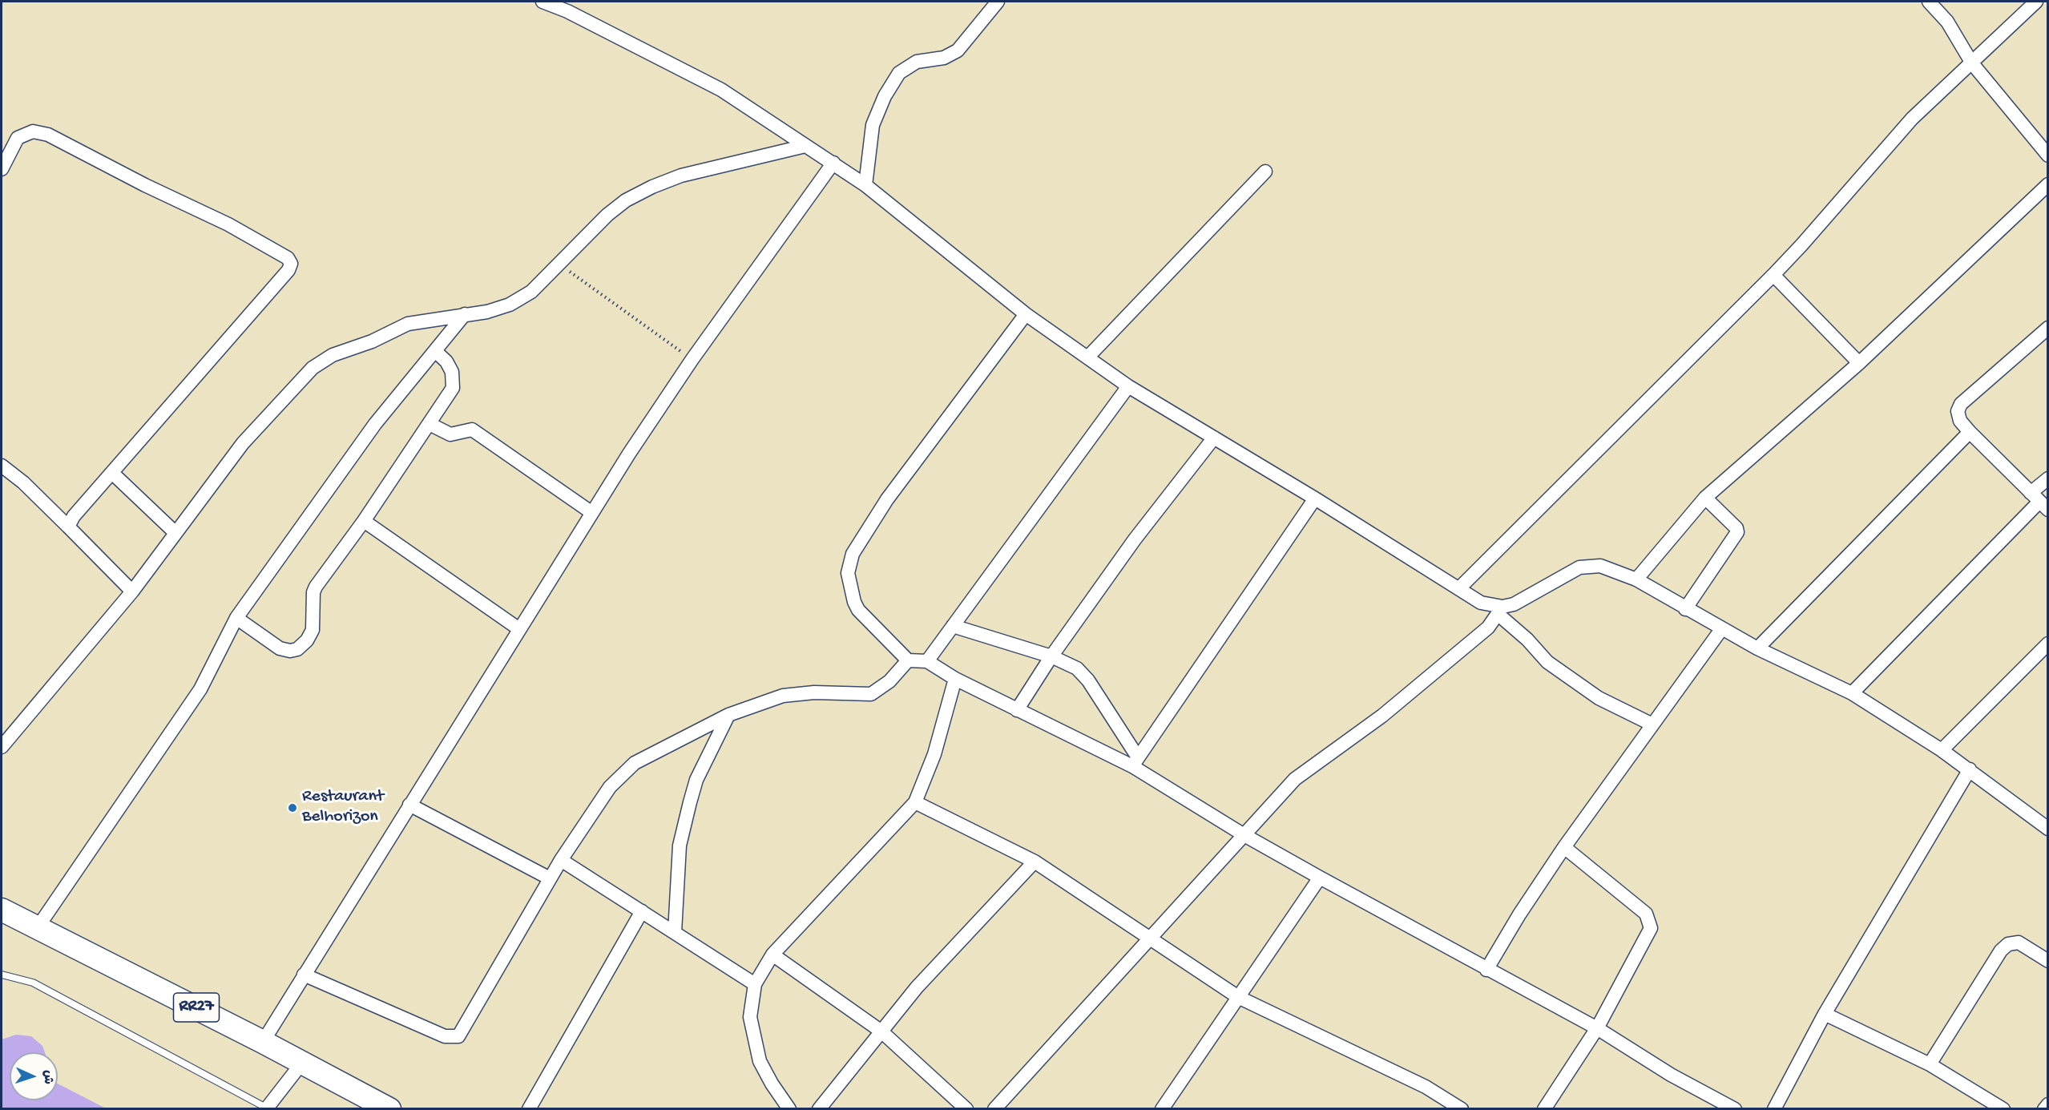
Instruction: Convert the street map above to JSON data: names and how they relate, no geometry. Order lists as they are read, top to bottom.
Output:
{
  "streets": {
    "highway": ["RR27"]
  },
  "places": ["Restaurant Belhorizon"],
  "north": "right"
}
